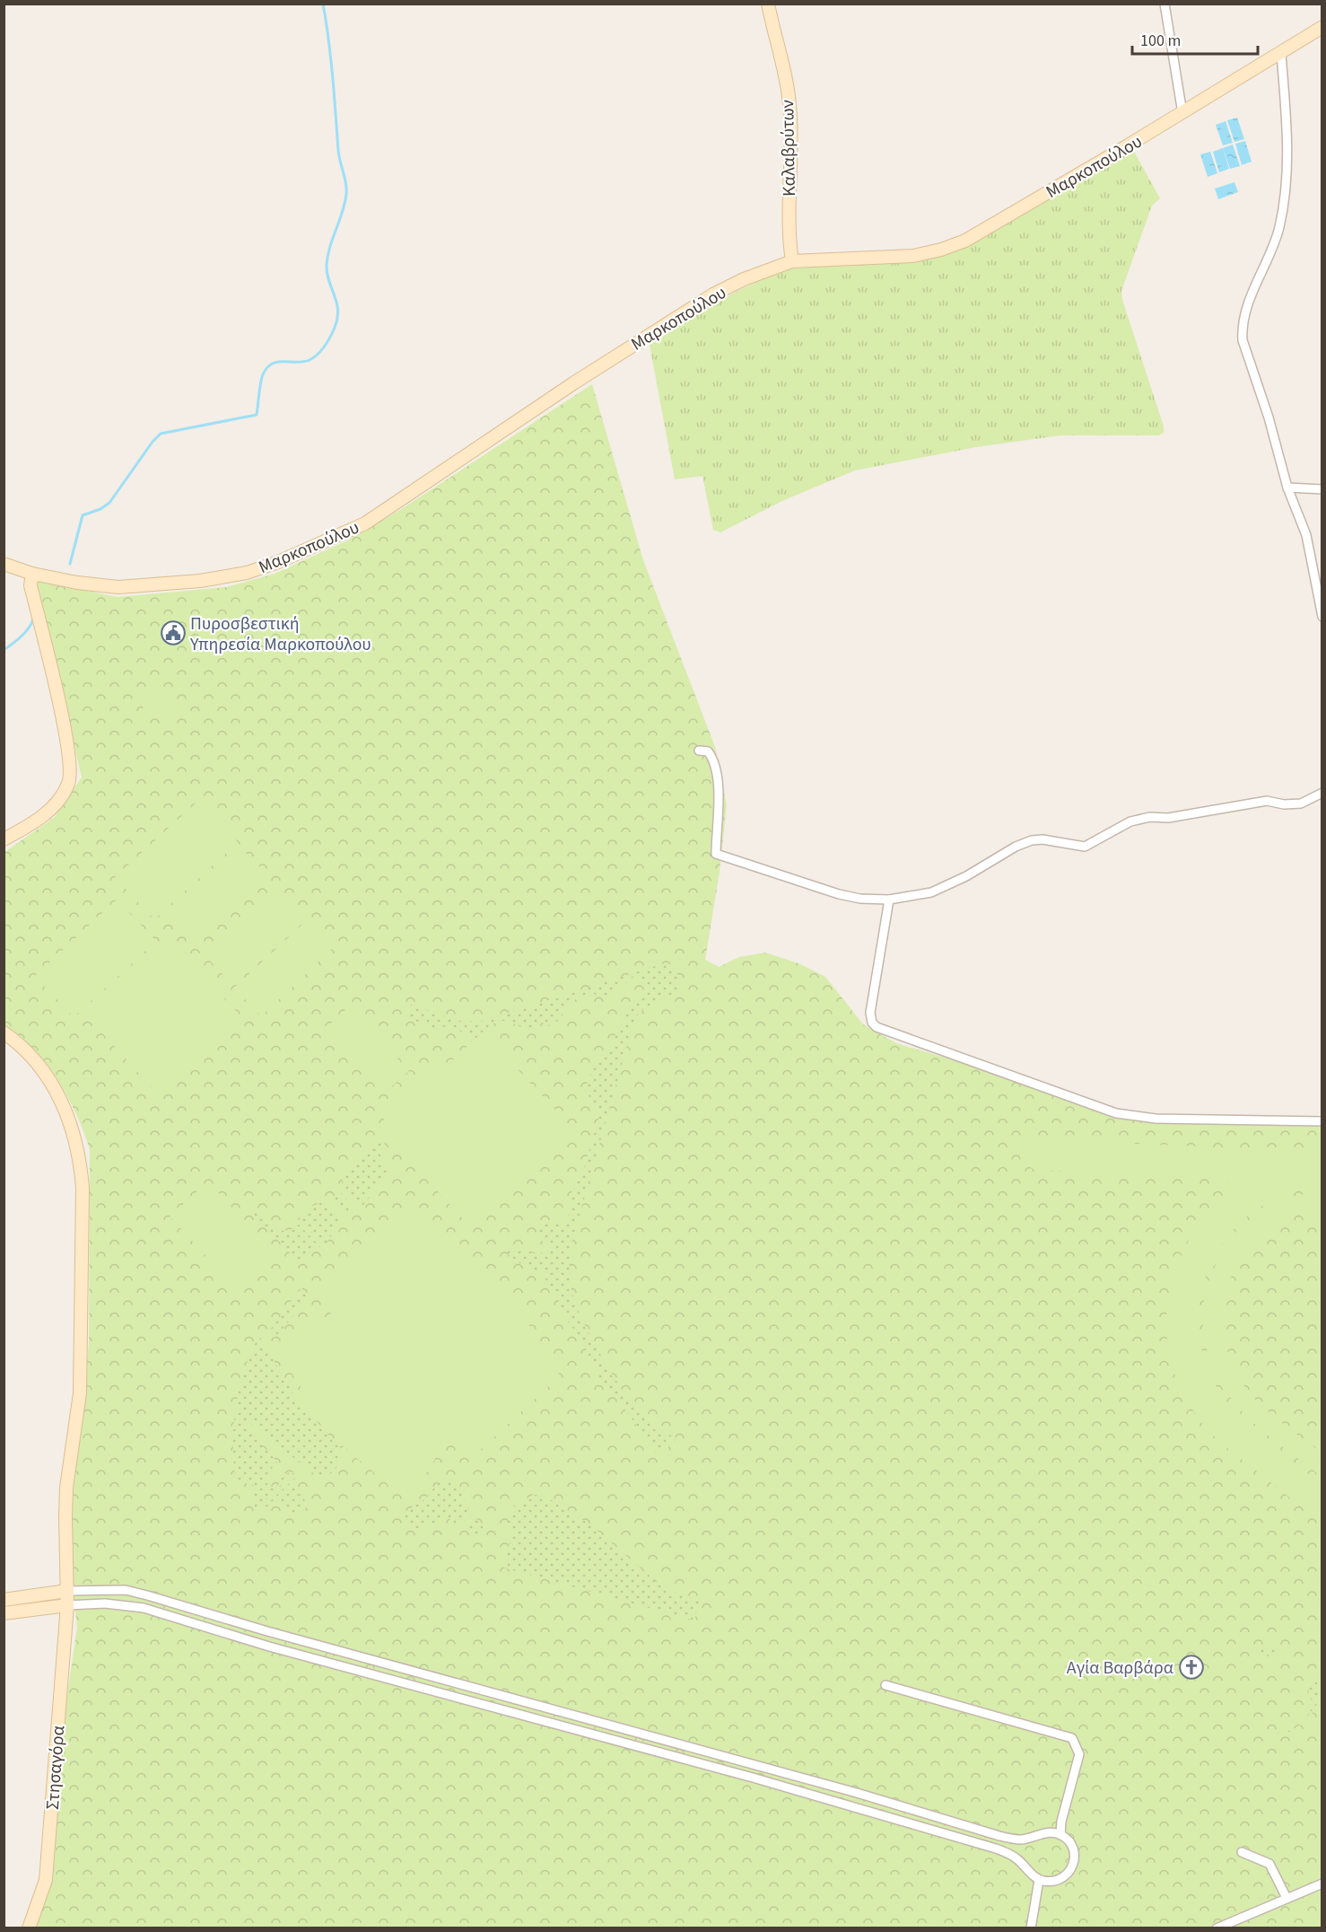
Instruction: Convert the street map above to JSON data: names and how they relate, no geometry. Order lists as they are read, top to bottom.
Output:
{
  "streets": {
    "main road": ["Καλαβρύτων", "Μαρκοπούλου", "Στησαγόρα"]
  },
  "crossings": [
    ["Καλαβρύτων", "Μαρκοπούλου"]
  ],
  "places": {
    "public building": ["Πυροσβεστική Υπηρεσία Μαρκοπούλου"],
    "church": ["Αγία Βαρβάρα"]
  },
  "scale_bar": "100 m"
}
